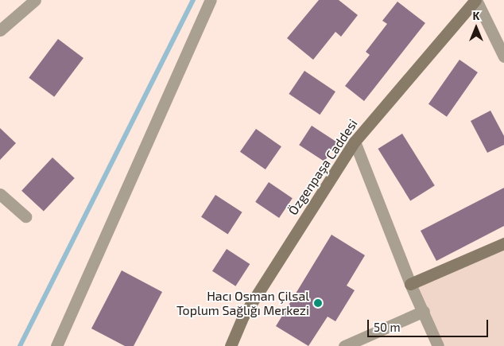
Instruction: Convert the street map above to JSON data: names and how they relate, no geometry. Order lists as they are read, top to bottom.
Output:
{
  "streets": {
    "main road": ["Özgenpaşa Caddesi"]
  },
  "places": ["Hacı Osman Çilsal Toplum Sağlığı Merkezi"],
  "scale_bar": "50 m",
  "north": "top"
}
